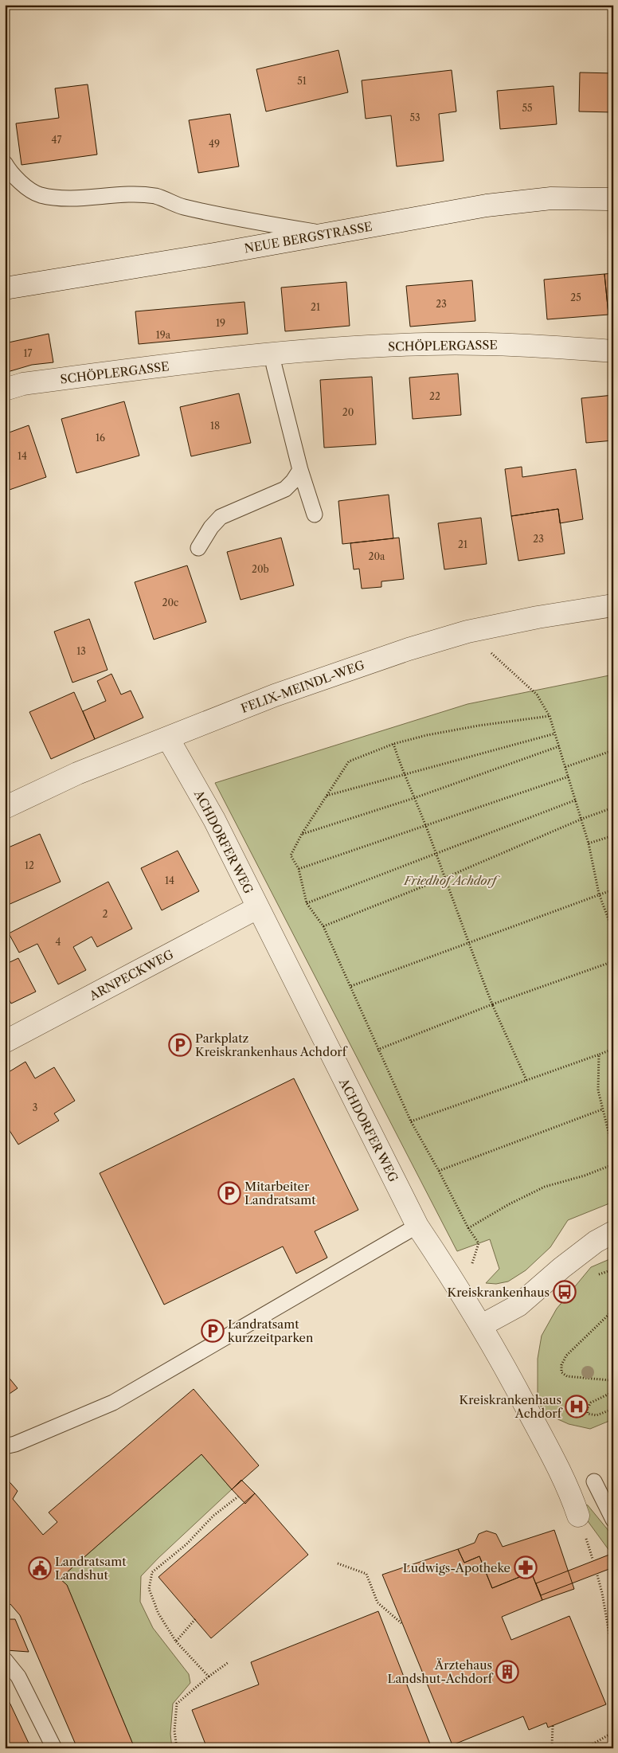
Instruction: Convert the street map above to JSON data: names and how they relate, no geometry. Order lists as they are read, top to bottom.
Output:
{
  "streets": {
    "street": [
      "NEUE BERGSTRASSE",
      "SCHÖPLERGASSE",
      "FELIX-MEINDL-WEG",
      "ACHDORFER WEG",
      "ARNPECKWEG"
    ]
  },
  "crossings": [
    ["FELIX-MEINDL-WEG", "ACHDORFER WEG"],
    ["ACHDORFER WEG", "ARNPECKWEG"]
  ],
  "parks": ["Friedhof Achdorf"],
  "places": {
    "parking": ["Parkplatz Kreiskrankenhaus Achdorf", "Mitarbeiter Landratsamt", "Landratsamt kurzzeitparken"],
    "bus stop": ["Kreiskrankenhaus"],
    "hospital": ["Kreiskrankenhaus Achdorf"],
    "pharmacy": ["Ludwigs-Apotheke"],
    "public building": ["Landratsamt Landshut"],
    "building": ["Ärztehaus Landshut-Achdorf"]
  },
  "house_numbers": [
    "51",
    "55",
    "53",
    "47",
    "49",
    "25",
    "23",
    "21",
    "19",
    "19a",
    "17",
    "22",
    "20",
    "18",
    "16",
    "14",
    "23",
    "21",
    "20a",
    "20b",
    "20c",
    "13",
    "12",
    "14",
    "2",
    "4",
    "3"
  ]
}
